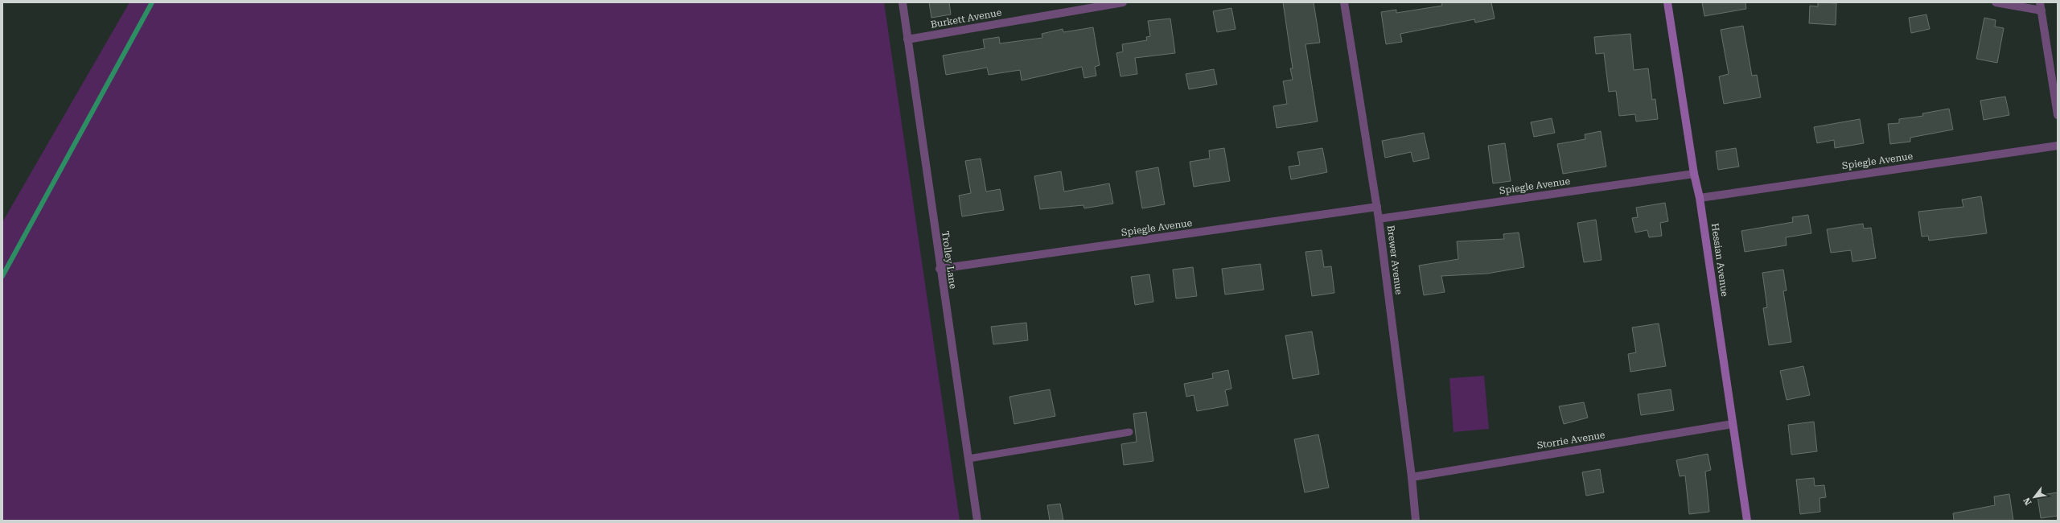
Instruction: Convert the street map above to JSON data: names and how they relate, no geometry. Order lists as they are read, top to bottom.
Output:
{
  "streets": {
    "main road": ["Hessian Avenue"],
    "street": [
      "Burkett Avenue",
      "Spiegle Avenue",
      "Trolley Lane",
      "Brewer Avenue",
      "Storrie Avenue"
    ]
  },
  "crossings": [
    ["Burkett Avenue", "Trolley Lane"],
    ["Spiegle Avenue", "Trolley Lane"],
    ["Spiegle Avenue", "Brewer Avenue"],
    ["Spiegle Avenue", "Hessian Avenue"],
    ["Brewer Avenue", "Storrie Avenue"],
    ["Hessian Avenue", "Storrie Avenue"]
  ],
  "north": "bottom left"
}
